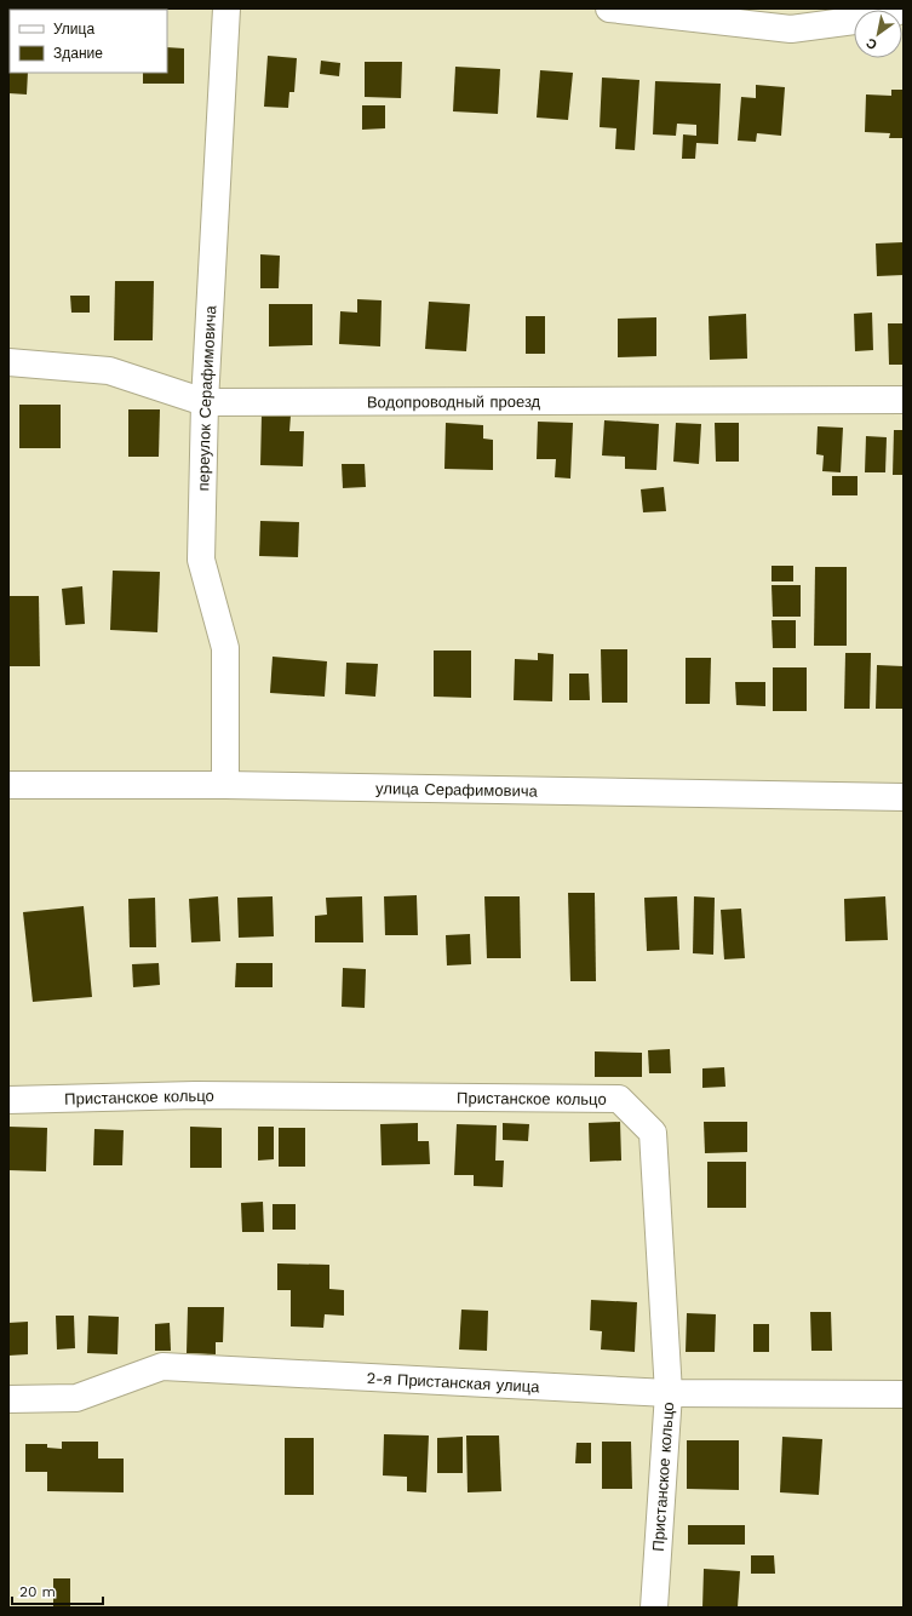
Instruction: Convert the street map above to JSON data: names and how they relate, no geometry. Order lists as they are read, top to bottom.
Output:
{
  "streets": {
    "street": [
      "переулок Серафимовича",
      "Водопроводный проезд",
      "улица Серафимовича",
      "Пристанское кольцо",
      "2-я Пристанская улица"
    ]
  },
  "crossings": [
    ["переулок Серафимовича", "Водопроводный проезд"],
    ["переулок Серафимовича", "улица Серафимовича"],
    ["Пристанское кольцо", "2-я Пристанская улица"]
  ],
  "legend": ["Улица", "Здание"],
  "scale_bar": "20 m",
  "north": "bottom left"
}
